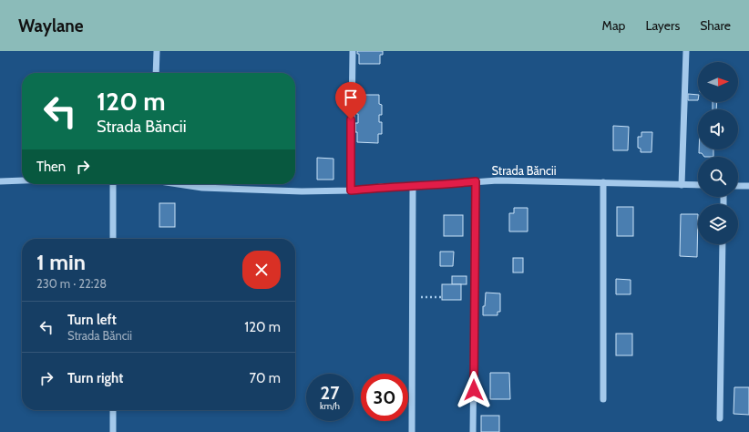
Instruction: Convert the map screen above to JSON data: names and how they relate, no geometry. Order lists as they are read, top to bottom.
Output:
{
  "streets": {
    "street": ["Strada Băncii"]
  },
  "north": "right",
  "page": {
    "header": "Waylane",
    "nav": ["Map", "Layers", "Share"],
    "turn": ["120 m", "Strada Băncii"],
    "then": "Then",
    "heading": ["1 min", "230 m · 22:28"],
    "list": [
      {
        "name": "Turn left",
        "note": "Strada Băncii",
        "value": "120 m"
      },
      {
        "name": "Turn right",
        "value": "70 m"
      }
    ],
    "speed": "27 km/h",
    "limit": "30"
  }
}
